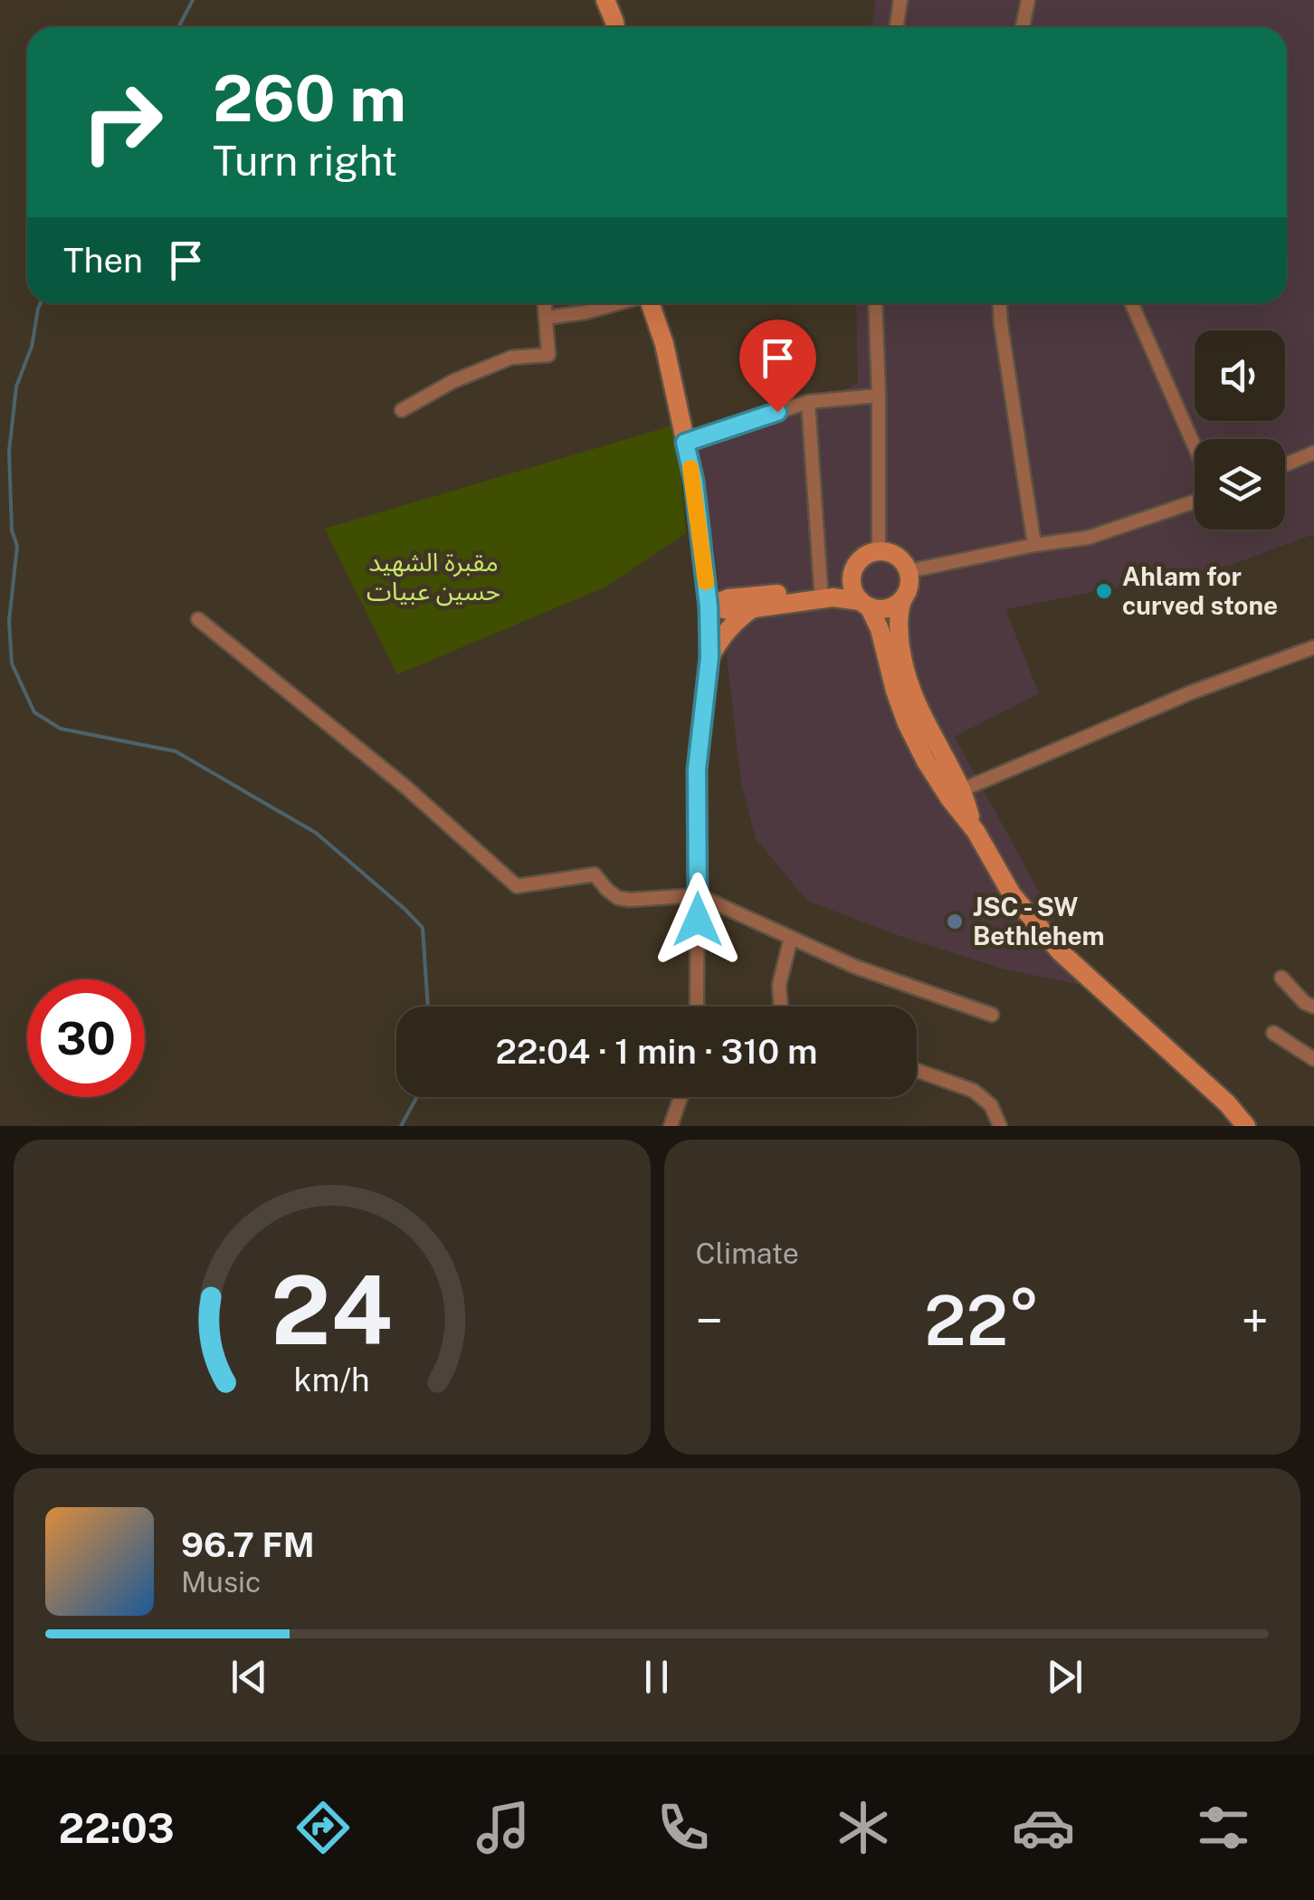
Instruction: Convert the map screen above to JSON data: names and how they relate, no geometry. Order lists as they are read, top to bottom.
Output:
{
  "parks": ["مقبرة الشهيد حسين عبيات"],
  "places": ["Ahlam for curved stone", "JSC - SW Bethlehem"],
  "page": {
    "turn": ["260 m", "Turn right"],
    "then": "Then",
    "limit": "30",
    "trip": "22:04 · 1 min · 310 m",
    "tile": "Climate",
    "heat": ["−", "22°", "+"],
    "song": ["96.7 FM", "Music"],
    "tabs": "22:03",
    "gauge": ["24", "km/h"]
  }
}
